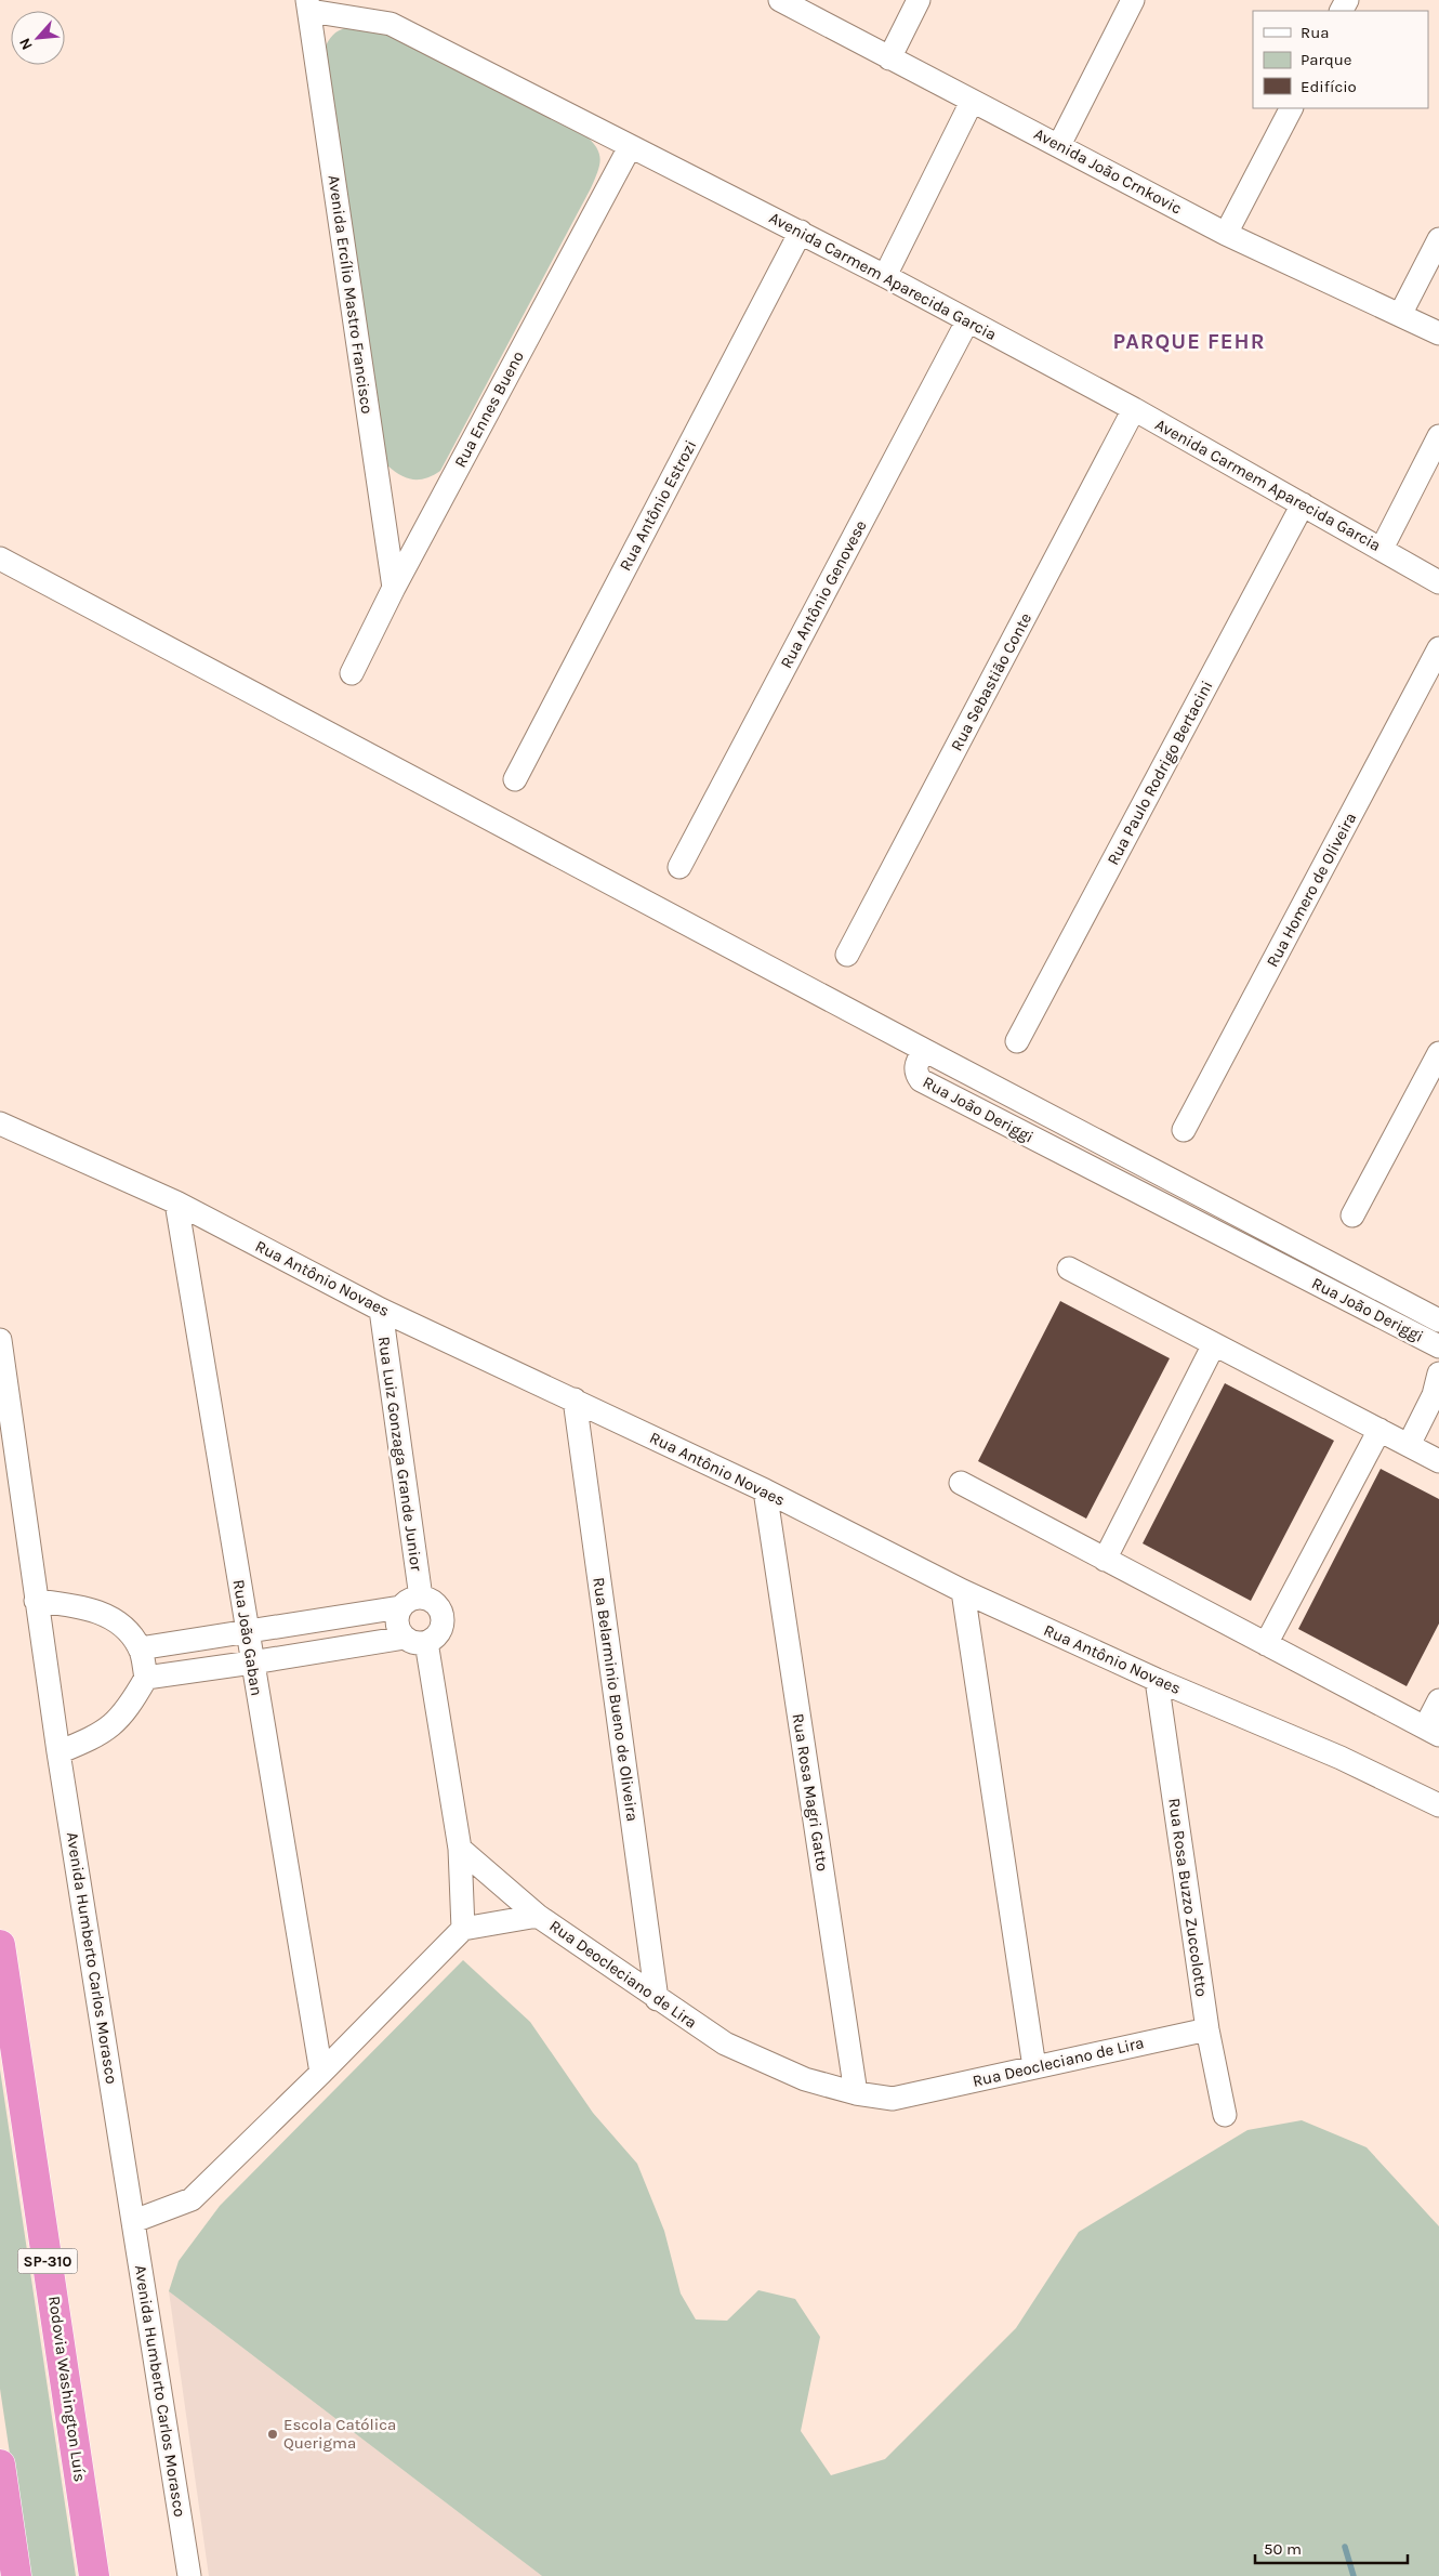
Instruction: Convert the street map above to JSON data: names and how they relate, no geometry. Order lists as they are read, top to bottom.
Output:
{
  "streets": {
    "highway": ["SP-310", "Rodovia Washington Luís"],
    "street": [
      "Avenida João Crnkovic",
      "Avenida Carmem Aparecida Garcia",
      "Avenida Ercílio Mastro Francisco",
      "Rua Ennes Bueno",
      "Rua Antônio Estrozi",
      "Rua Antônio Genovese",
      "Rua Sebastião Conte",
      "Rua Paulo Rodrigo Bertacini",
      "Rua Homero de Oliveira",
      "Rua João Deriggi",
      "Rua Antônio Novaes",
      "Rua Luiz Gonzaga Grande Junior",
      "Rua João Gaban",
      "Rua Belarminio Bueno de Oliveira",
      "Rua Rosa Magri Gatto",
      "Rua Rosa Buzzo Zuccolotto",
      "Avenida Humberto Carlos Morasco",
      "Rua Deocleciano de Lira"
    ]
  },
  "crossings": [
    ["Avenida Carmem Aparecida Garcia", "Avenida Ercílio Mastro Francisco"],
    ["Avenida Carmem Aparecida Garcia", "Rua Ennes Bueno"],
    ["Avenida Carmem Aparecida Garcia", "Rua Antônio Estrozi"],
    ["Avenida Carmem Aparecida Garcia", "Rua Antônio Genovese"],
    ["Avenida Carmem Aparecida Garcia", "Rua Sebastião Conte"],
    ["Avenida Carmem Aparecida Garcia", "Rua Paulo Rodrigo Bertacini"],
    ["Avenida Ercílio Mastro Francisco", "Rua Ennes Bueno"],
    ["Rua Antônio Novaes", "Rua Luiz Gonzaga Grande Junior"],
    ["Rua Antônio Novaes", "Rua João Gaban"],
    ["Rua Antônio Novaes", "Rua Belarminio Bueno de Oliveira"],
    ["Rua Antônio Novaes", "Rua Rosa Magri Gatto"],
    ["Rua Antônio Novaes", "Rua Rosa Buzzo Zuccolotto"],
    ["Rua Belarminio Bueno de Oliveira", "Rua Deocleciano de Lira"],
    ["Rua Rosa Magri Gatto", "Rua Deocleciano de Lira"],
    ["Rua Rosa Buzzo Zuccolotto", "Rua Deocleciano de Lira"]
  ],
  "districts": ["PARQUE FEHR"],
  "places": ["Escola Católica Querigma"],
  "legend": ["Rua", "Parque", "Edifício"],
  "scale_bar": "50 m",
  "north": "bottom left"
}
